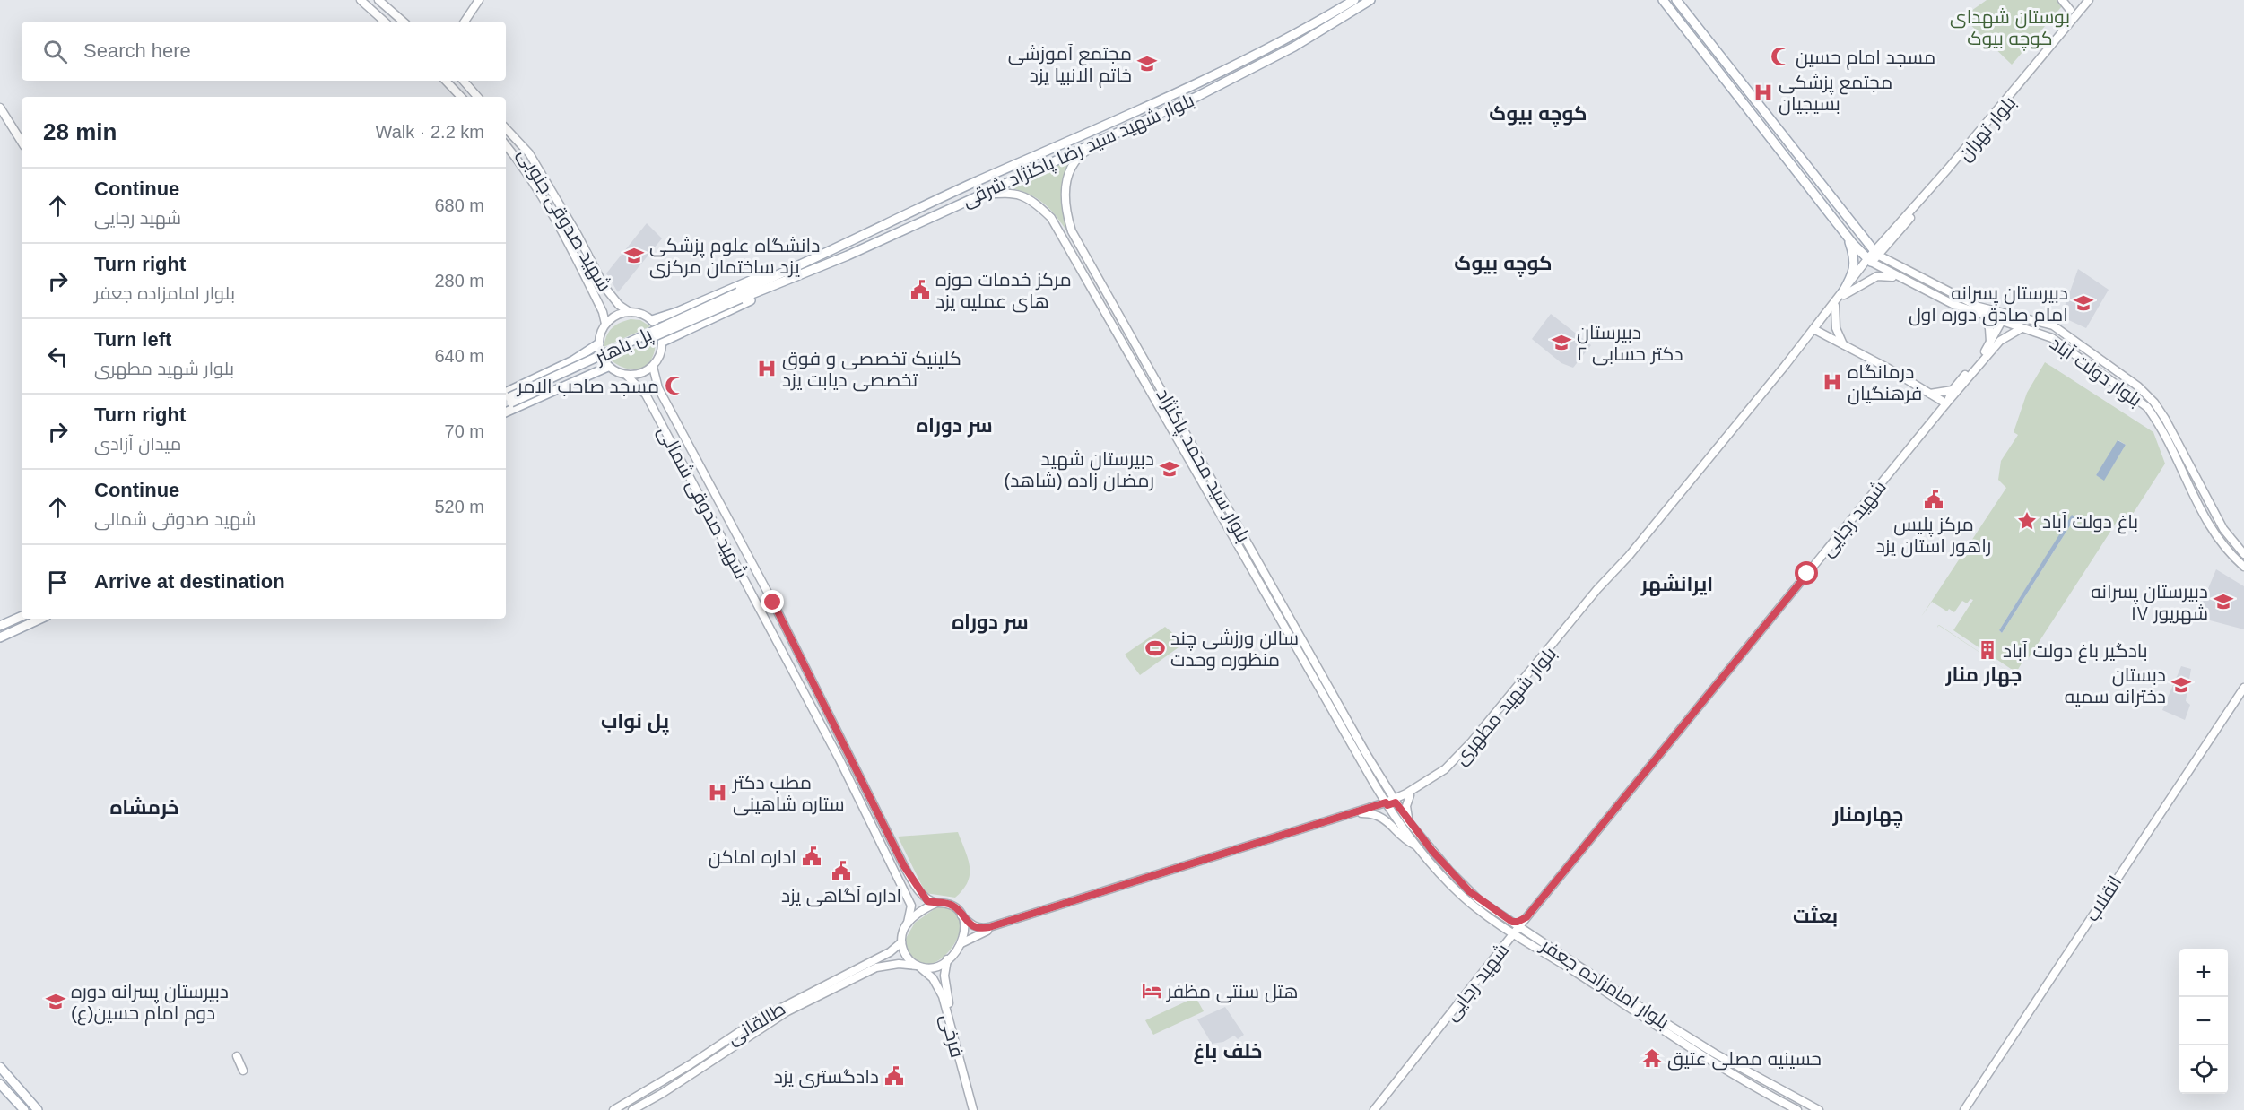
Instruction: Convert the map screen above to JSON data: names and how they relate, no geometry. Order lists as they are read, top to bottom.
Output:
{
  "streets": {
    "main road": [
      "بلوار تهران",
      "بلوار شهید سید رضا پاکنژاد شرقی",
      "شهید صدوقی جنوبی",
      "پل باهنر",
      "بلوار دولت آباد",
      "بلوار سید محمد پاکنژاد",
      "شهید صدوقی شمالی",
      "شهید رجایی",
      "بلوار شهید مطهری",
      "انقلاب",
      "بلوار امامزاده جعفر",
      "طالقانی",
      "فرخی"
    ]
  },
  "crossings": [
    ["بلوار تهران", "بلوار دولت آباد"],
    ["بلوار تهران", "بلوار شهید مطهری"],
    ["بلوار شهید سید رضا پاکنژاد شرقی", "پل باهنر"],
    ["بلوار شهید سید رضا پاکنژاد شرقی", "بلوار سید محمد پاکنژاد"],
    ["شهید صدوقی جنوبی", "شهید صدوقی شمالی"],
    ["بلوار دولت آباد", "شهید رجایی"],
    ["بلوار دولت آباد", "بلوار شهید مطهری"],
    ["بلوار سید محمد پاکنژاد", "بلوار شهید مطهری"],
    ["بلوار سید محمد پاکنژاد", "بلوار امامزاده جعفر"],
    ["شهید صدوقی شمالی", "بلوار شهید مطهری"],
    ["شهید صدوقی شمالی", "طالقانی"],
    ["شهید صدوقی شمالی", "فرخی"],
    ["شهید رجایی", "بلوار امامزاده جعفر"],
    ["بلوار شهید مطهری", "بلوار امامزاده جعفر"],
    ["بلوار شهید مطهری", "طالقانی"],
    ["بلوار شهید مطهری", "فرخی"],
    ["طالقانی", "فرخی"]
  ],
  "districts": [
    "کوچه بیوک",
    "کوچه بیوک",
    "سر دوراه",
    "ایرانشهر",
    "سر دوراه",
    "جهار منار",
    "پل نواب",
    "خرمشاه",
    "چهارمنار",
    "بعثت",
    "خلف باغ"
  ],
  "parks": ["بوستان شهدای کوچه بیوک"],
  "places": {
    "mosque": ["مسجد امام حسین", "مسجد صاحب الامر"],
    "school or university": [
      "مجتمع آموزشی خاتم الانبیا یزد",
      "دانشگاه علوم پزشکی یزد ساختمان مرکزی",
      "دبیرستان پسرانه امام صادق دوره اول",
      "دبیرستان دکتر حسابی ۲",
      "دبیرستان شهید رمضان زاده (شاهد)",
      "دبیرستان پسرانه ۱۷ شهریور",
      "دبستان دخترانه سمیه",
      "دبیرستان پسرانه دوره دوم امام حسین(ع)"
    ],
    "hospital": [
      "مجتمع پزشکی بسیجیان",
      "کلینیک تخصصی و فوق تخصصی دیابت یزد",
      "درمانگاه فرهنگیان",
      "مطب دکتر ستاره شاهینی"
    ],
    "public building": [
      "مرکز خدمات حوزه های عملیه یزد",
      "مرکز پلیس راهور استان یزد",
      "اداره اماکن",
      "اداره آگاهی یزد",
      "دادگستری یزد"
    ],
    "place": ["باغ دولت آباد"],
    "sports": ["سالن ورزشی چند منظوره وحدت"],
    "building": ["بادگیر باغ دولت آباد"],
    "hotel": ["هتل سنتی مظفر"],
    "temple": ["حسینیه مصلی عتیق"]
  },
  "page": {
    "search": "Search here",
    "heading": ["28 min", "Walk · 2.2 km"],
    "list": [
      ["Continue", "شهید رجایی", "680 m"],
      ["Turn right", "بلوار امامزاده جعفر", "280 m"],
      ["Turn left", "بلوار شهید مطهری", "640 m"],
      ["Turn right", "میدان آزادی", "70 m"],
      ["Continue", "شهید صدوقی شمالی", "520 m"],
      "Arrive at destination"
    ],
    "map_buttons": ["+", "−"]
  }
}
